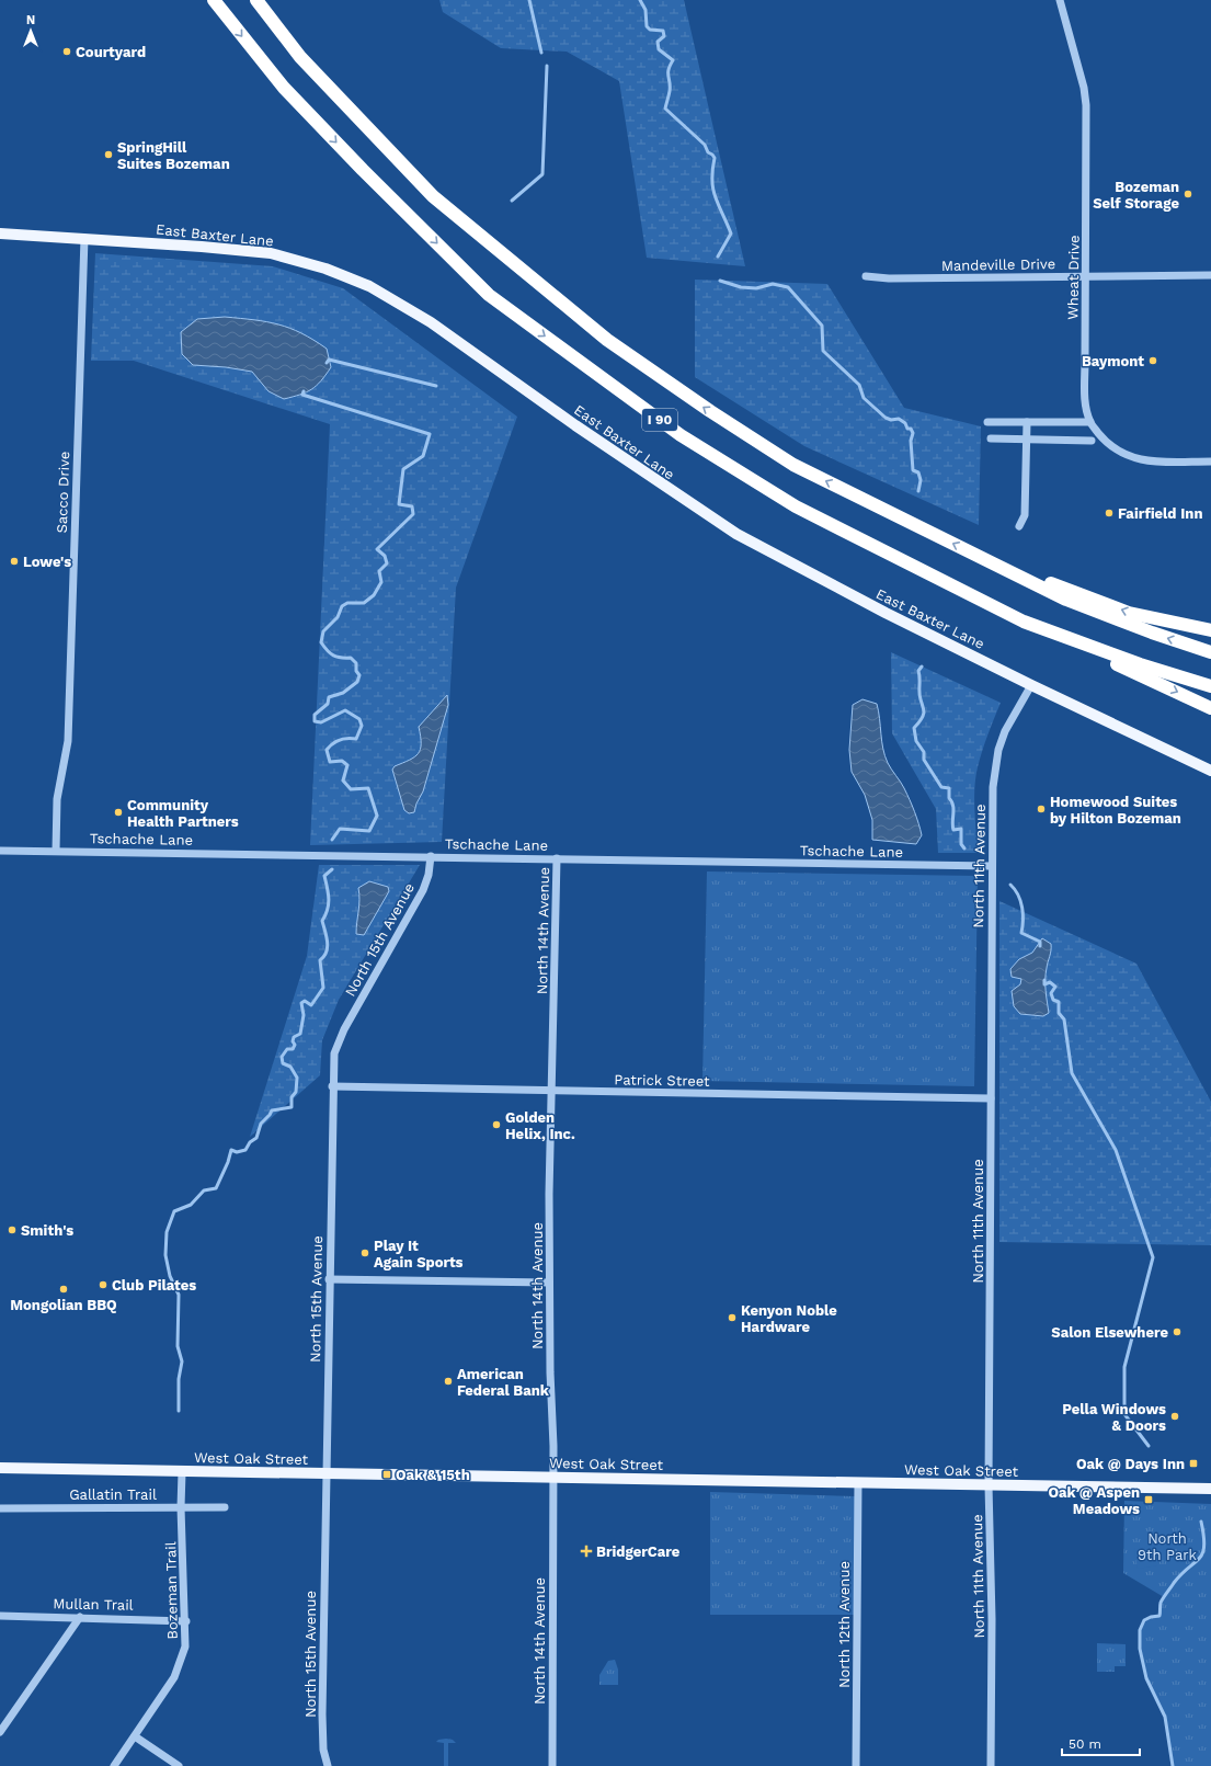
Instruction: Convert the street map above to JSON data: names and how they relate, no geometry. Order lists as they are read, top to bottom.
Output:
{
  "streets": {
    "highway": ["I 90"],
    "main road": ["East Baxter Lane", "West Oak Street"],
    "street": [
      "Mandeville Drive",
      "Wheat Drive",
      "Sacco Drive",
      "Tschache Lane",
      "North 11th Avenue",
      "North 14th Avenue",
      "North 15th Avenue",
      "Patrick Street",
      "Gallatin Trail",
      "Bozeman Trail",
      "Mullan Trail",
      "North 12th Avenue"
    ]
  },
  "crossings": [
    ["East Baxter Lane", "Sacco Drive"],
    ["East Baxter Lane", "North 11th Avenue"],
    ["Mandeville Drive", "Wheat Drive"],
    ["Sacco Drive", "Tschache Lane"],
    ["Tschache Lane", "North 11th Avenue"],
    ["Tschache Lane", "North 14th Avenue"],
    ["Tschache Lane", "North 15th Avenue"],
    ["North 11th Avenue", "Patrick Street"],
    ["North 11th Avenue", "West Oak Street"],
    ["North 14th Avenue", "Patrick Street"],
    ["North 14th Avenue", "West Oak Street"],
    ["North 15th Avenue", "Patrick Street"],
    ["North 15th Avenue", "West Oak Street"],
    ["West Oak Street", "Bozeman Trail"],
    ["West Oak Street", "North 12th Avenue"],
    ["Gallatin Trail", "Bozeman Trail"],
    ["Bozeman Trail", "Mullan Trail"]
  ],
  "parks": ["North 9th Park"],
  "places": {
    "other": [
      "Courtyard",
      "SpringHill Suites Bozeman",
      "Bozeman Self Storage",
      "Baymont",
      "Fairfield Inn",
      "Lowe's",
      "Homewood Suites by Hilton Bozeman",
      "Community Health Partners",
      "Golden Helix, Inc.",
      "Smith's",
      "Play It Again Sports",
      "Club Pilates",
      "Mongolian BBQ",
      "Kenyon Noble Hardware",
      "Salon Elsewhere",
      "American Federal Bank",
      "Pella Windows & Doors"
    ],
    "transit": ["Oak @ Days Inn", "Oak & 15th", "Oak @ Aspen Meadows"],
    "health": ["BridgerCare"]
  },
  "scale_bar": "50 m",
  "north": "top"
}
